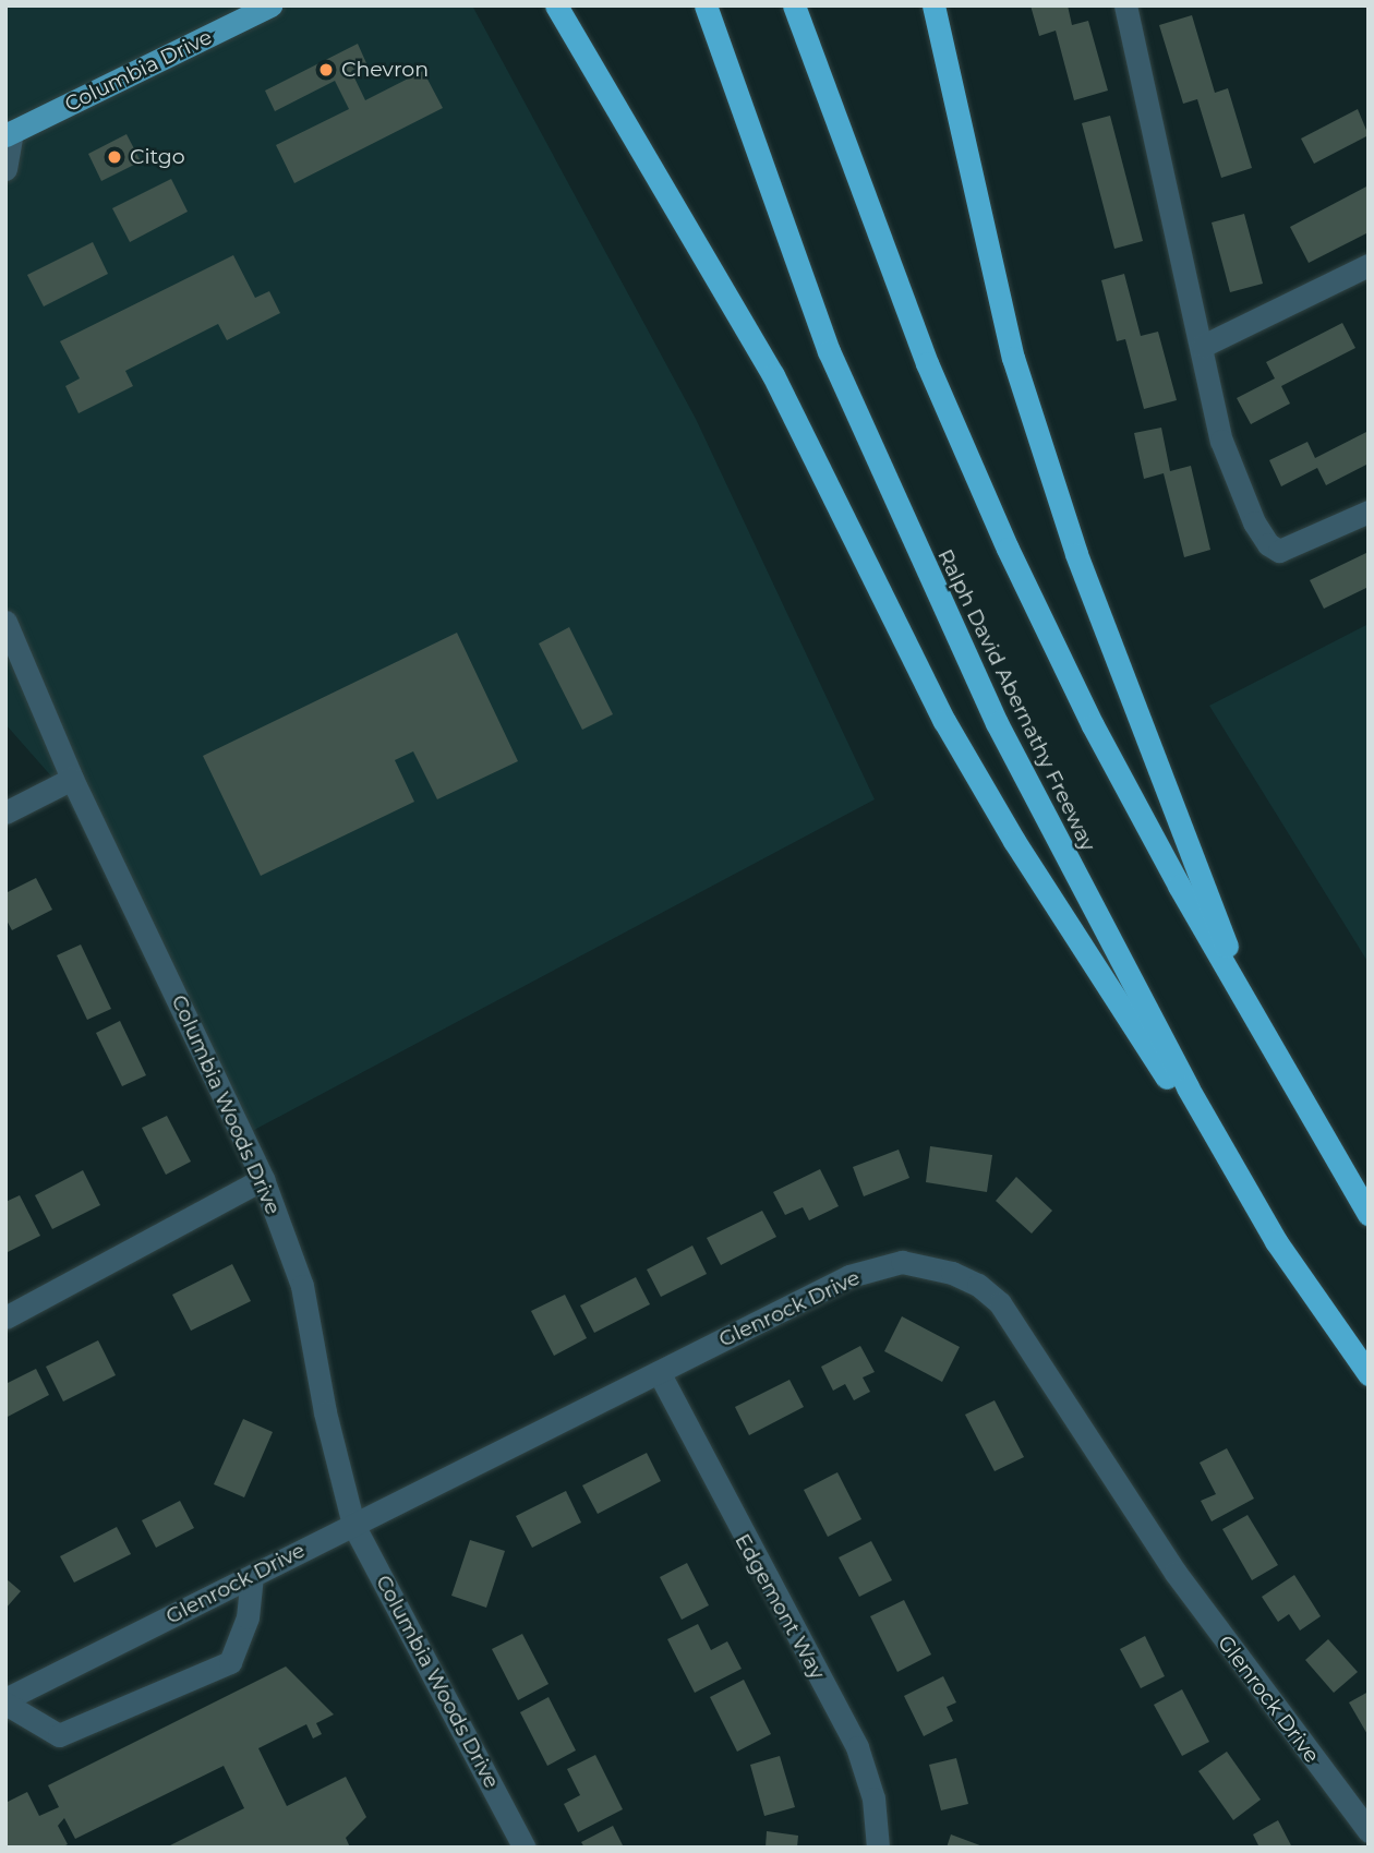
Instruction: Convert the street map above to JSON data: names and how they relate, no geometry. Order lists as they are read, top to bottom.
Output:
{
  "streets": {
    "highway": ["Ralph David Abernathy Freeway"],
    "main road": ["Columbia Drive"],
    "street": ["Columbia Woods Drive", "Glenrock Drive", "Edgemont Way"]
  },
  "crossings": [
    ["Columbia Woods Drive", "Glenrock Drive"],
    ["Glenrock Drive", "Edgemont Way"]
  ],
  "places": ["Chevron", "Citgo"]
}
